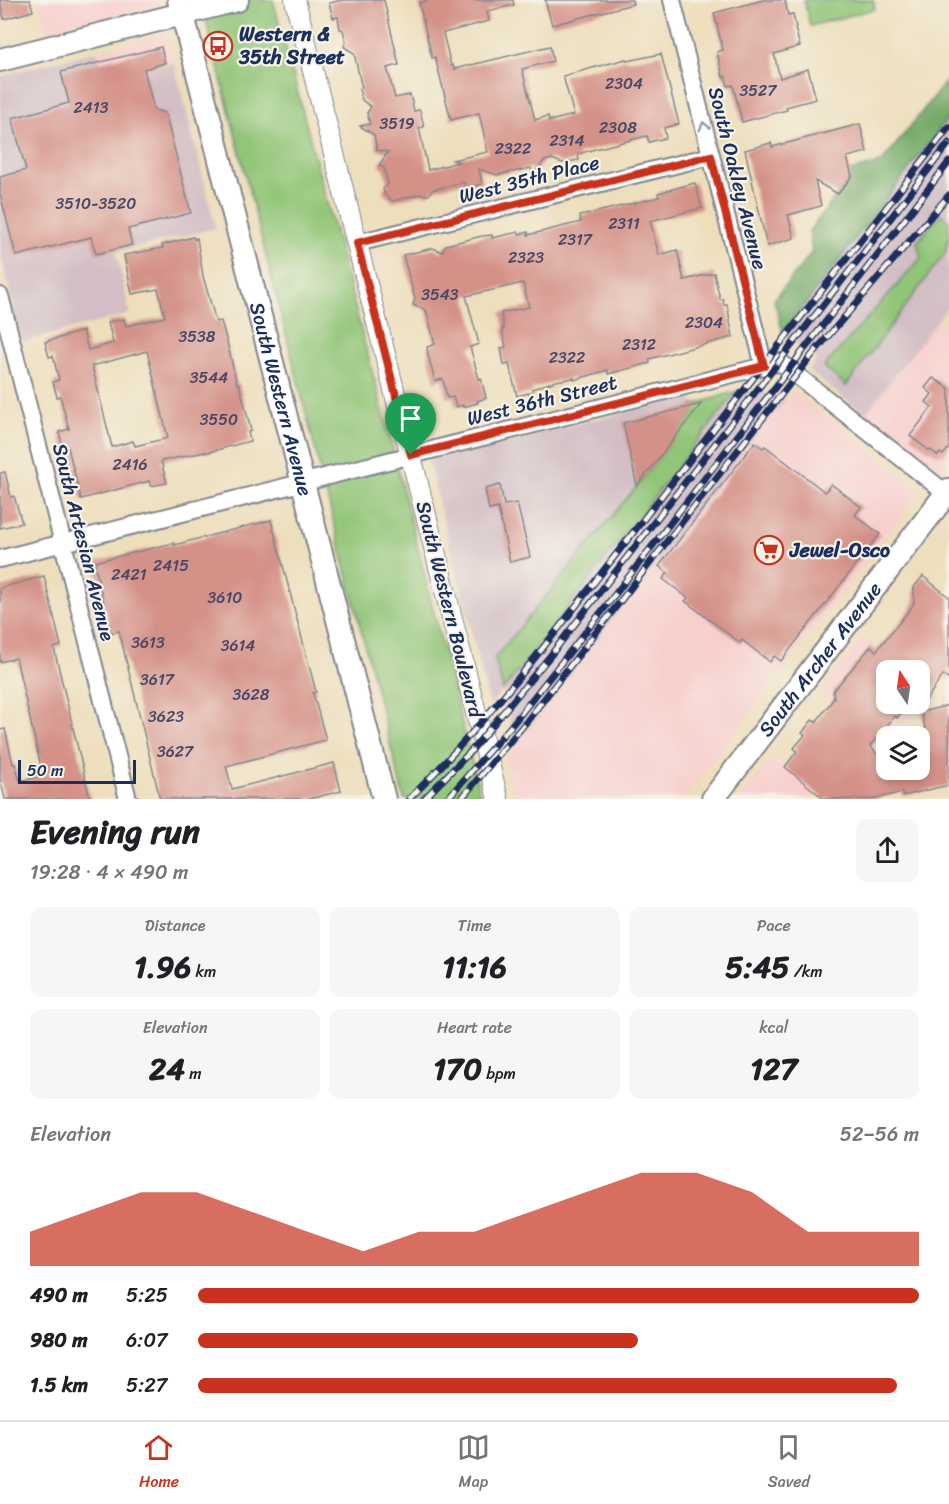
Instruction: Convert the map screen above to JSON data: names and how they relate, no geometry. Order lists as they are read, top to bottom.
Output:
{
  "streets": {
    "main road": ["South Western Avenue", "South Archer Avenue"],
    "street": [
      "South Oakley Avenue",
      "West 35th Place",
      "West 36th Street",
      "South Artesian Avenue",
      "South Western Boulevard"
    ]
  },
  "crossings": [
    ["South Oakley Avenue", "West 35th Place"],
    ["South Oakley Avenue", "West 36th Street"],
    ["West 35th Place", "South Western Boulevard"],
    ["South Western Avenue", "West 36th Street"],
    ["West 36th Street", "South Artesian Avenue"],
    ["West 36th Street", "South Western Boulevard"]
  ],
  "one_way": ["South Oakley Avenue"],
  "places": {
    "bus stop": ["Western & 35th Street"],
    "supermarket": ["Jewel-Osco"]
  },
  "house_numbers": [
    "2304",
    "3527",
    "2413",
    "3519",
    "2308",
    "2314",
    "2322",
    "3510-3520",
    "2311",
    "2317",
    "2323",
    "3543",
    "2304",
    "3538",
    "2312",
    "2322",
    "3544",
    "3550",
    "2416",
    "2415",
    "2421",
    "3610",
    "3613",
    "3614",
    "3617",
    "3628",
    "3623",
    "3627"
  ],
  "scale_bar": "50 m",
  "north": "top",
  "page": {
    "scale": "50 m",
    "heading": ["Evening run", "19:28 · 4 × 490 m"],
    "stats": [
      ["Distance", "1.96 km"],
      ["Time", "11:16"],
      ["Pace", "5:45 /km"],
      ["Elevation", "24 m"],
      ["Heart rate", "170 bpm"],
      ["kcal", "127"]
    ],
    "chart": ["Elevation", "52–56 m"],
    "list": [
      {
        "name": "490 m",
        "note": "5:25"
      },
      {
        "name": "980 m",
        "note": "6:07"
      },
      {
        "name": "1.5 km",
        "note": "5:27"
      }
    ],
    "tabs": ["Home", "Map", "Saved"]
  }
}
